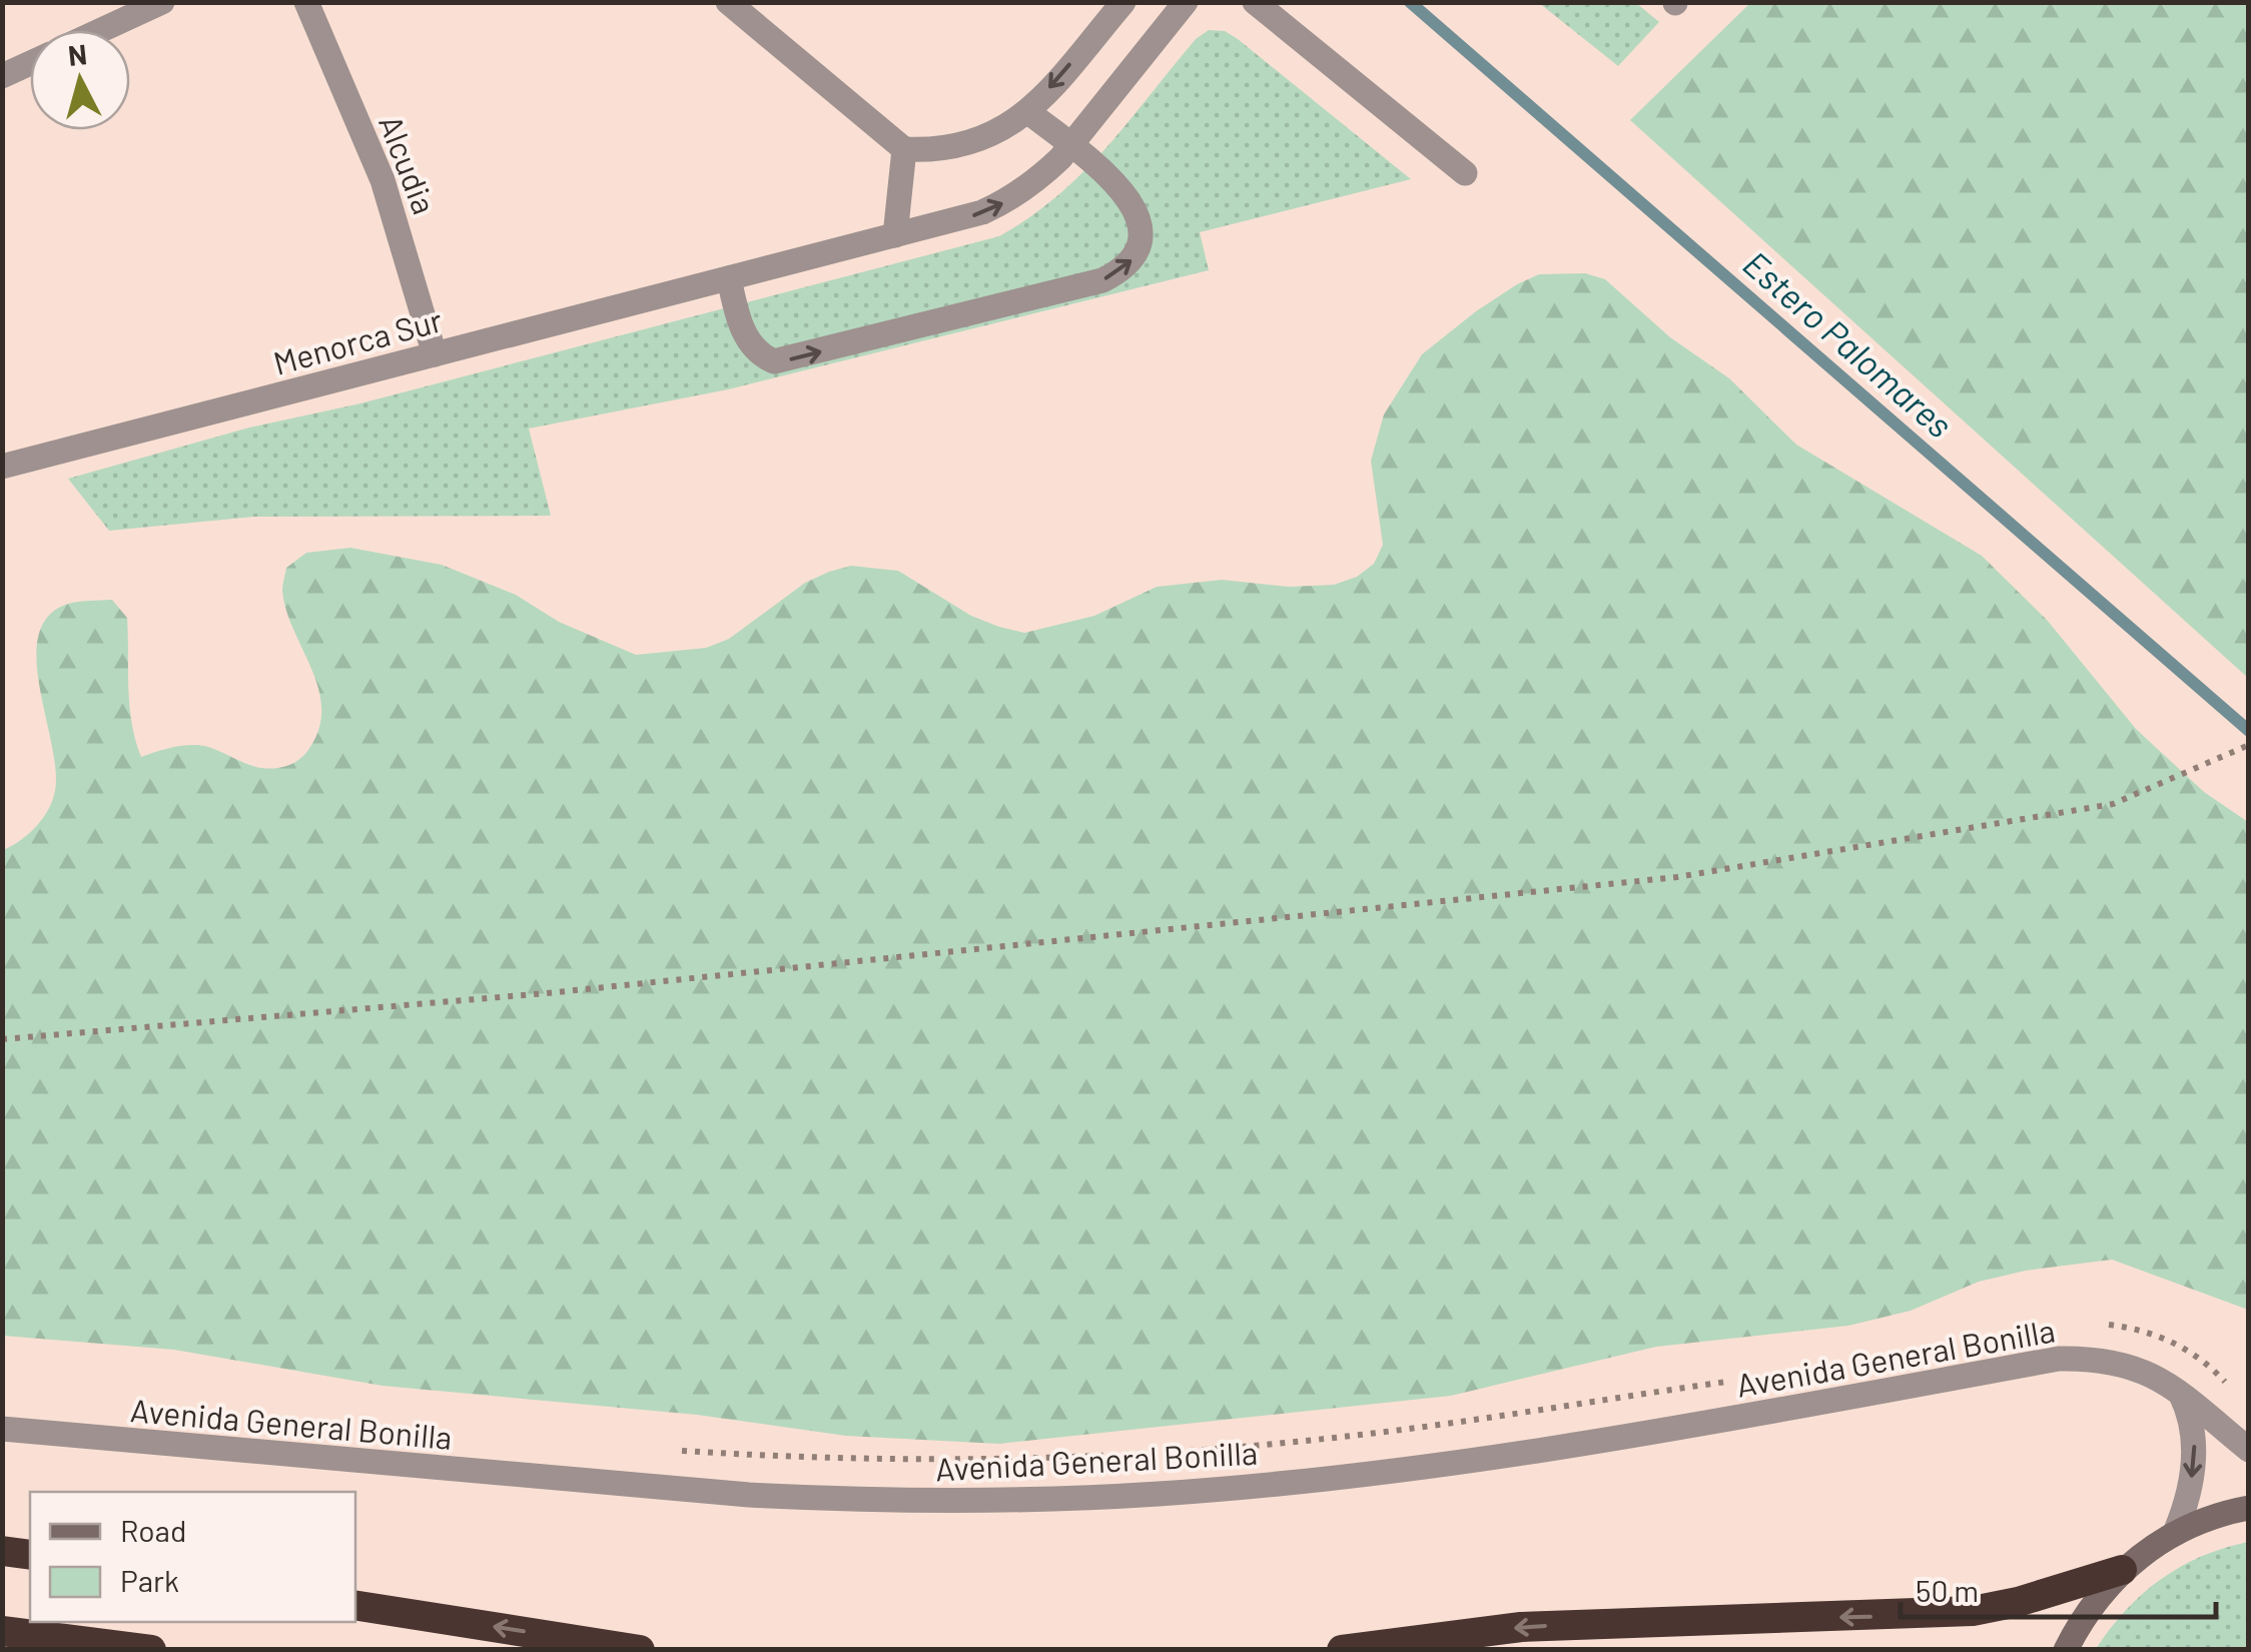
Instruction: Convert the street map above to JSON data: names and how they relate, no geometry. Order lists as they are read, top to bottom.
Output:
{
  "streets": {
    "street": ["Alcudia", "Menorca Sur", "Avenida General Bonilla"]
  },
  "crossings": [
    ["Alcudia", "Menorca Sur"]
  ],
  "water": ["Estero Palomares"],
  "legend": ["Road", "Park"],
  "scale_bar": "50 m",
  "north": "top"
}
